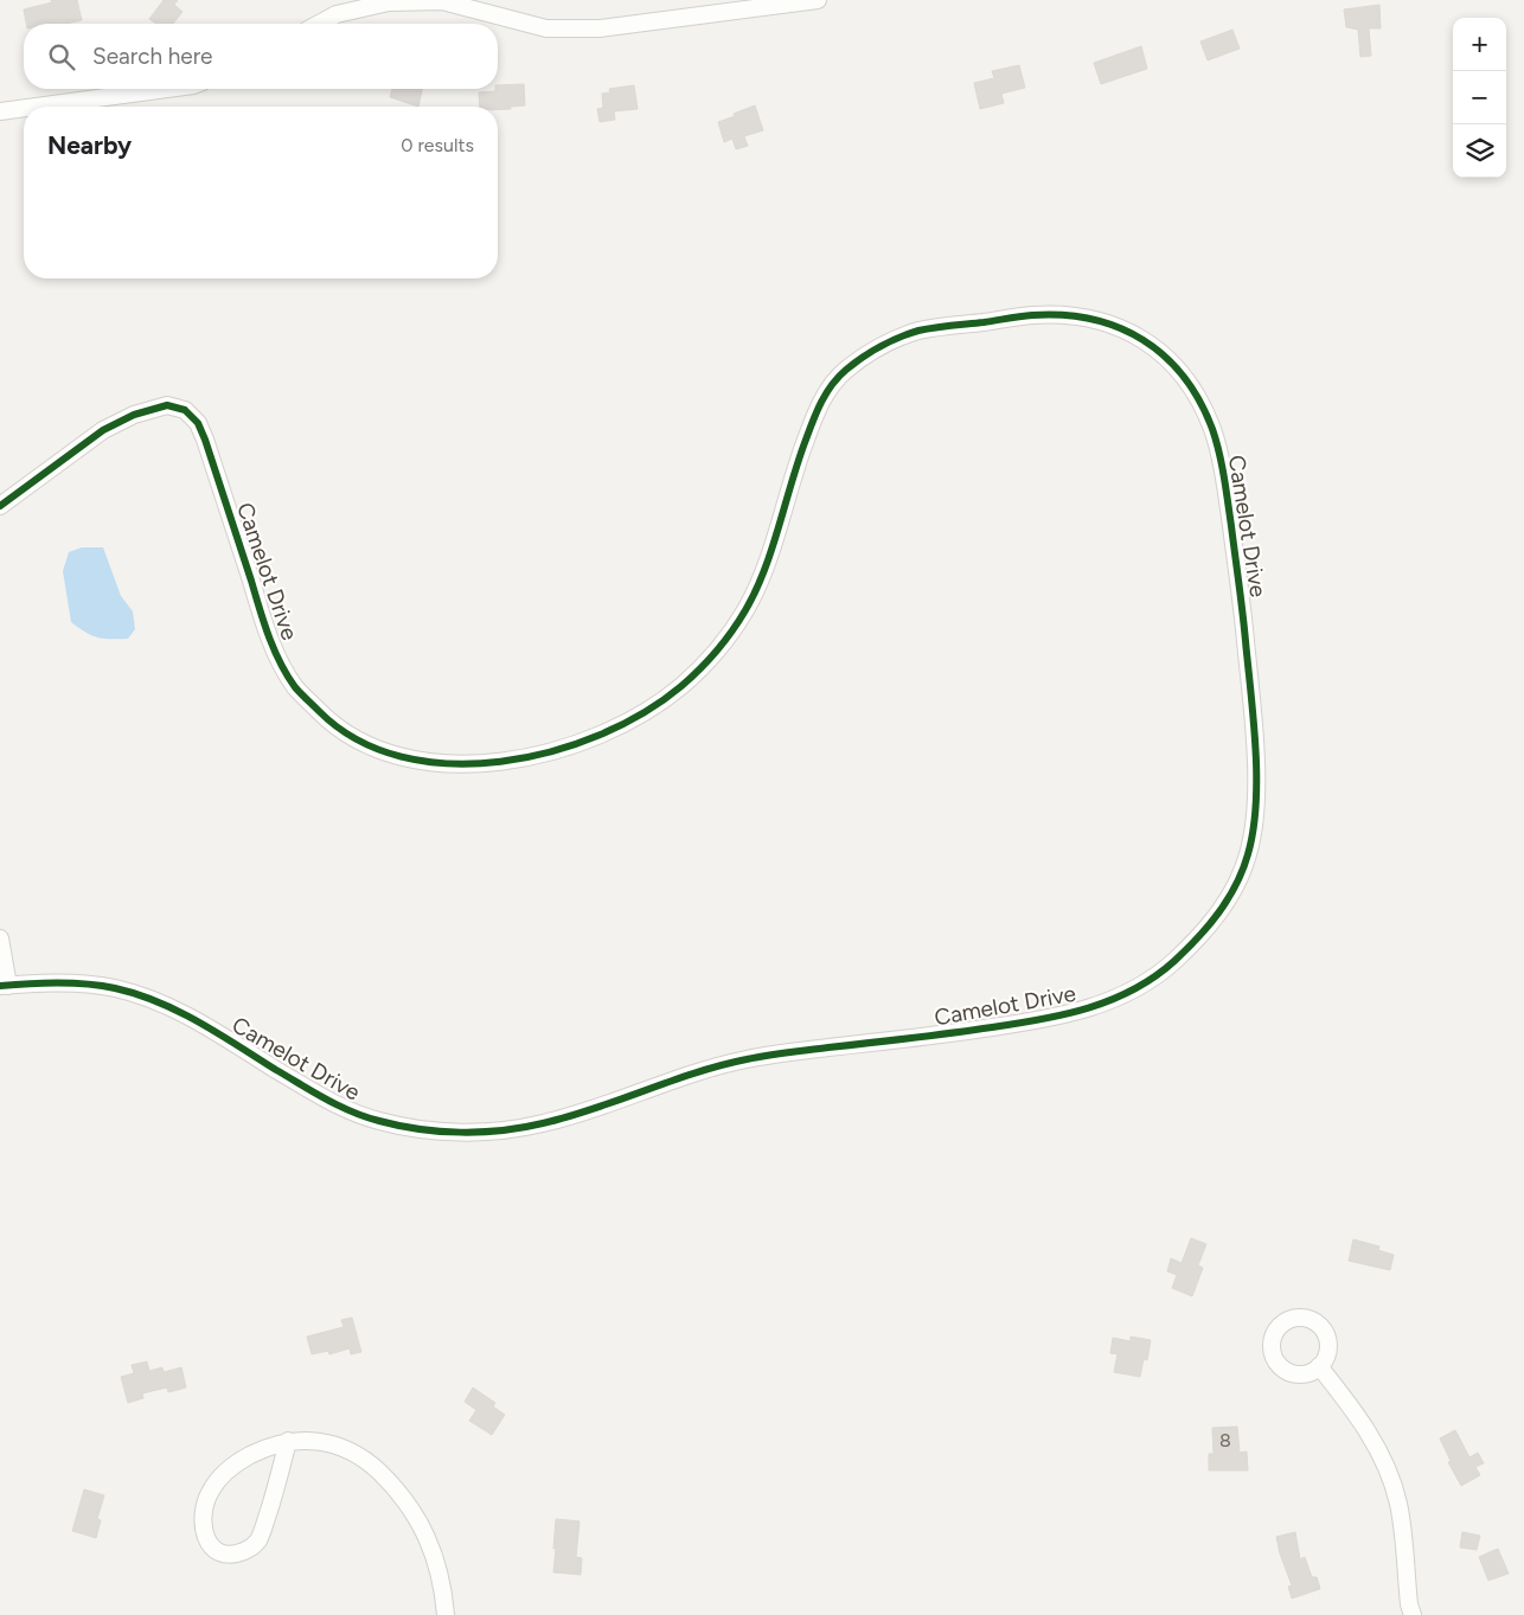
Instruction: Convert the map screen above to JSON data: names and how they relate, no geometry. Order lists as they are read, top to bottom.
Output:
{
  "streets": {
    "street": ["Camelot Drive"]
  },
  "house_numbers": ["8"],
  "page": {
    "map_buttons": ["+", "−"],
    "search": "Search here",
    "heading": ["Nearby", "0 results"]
  }
}
